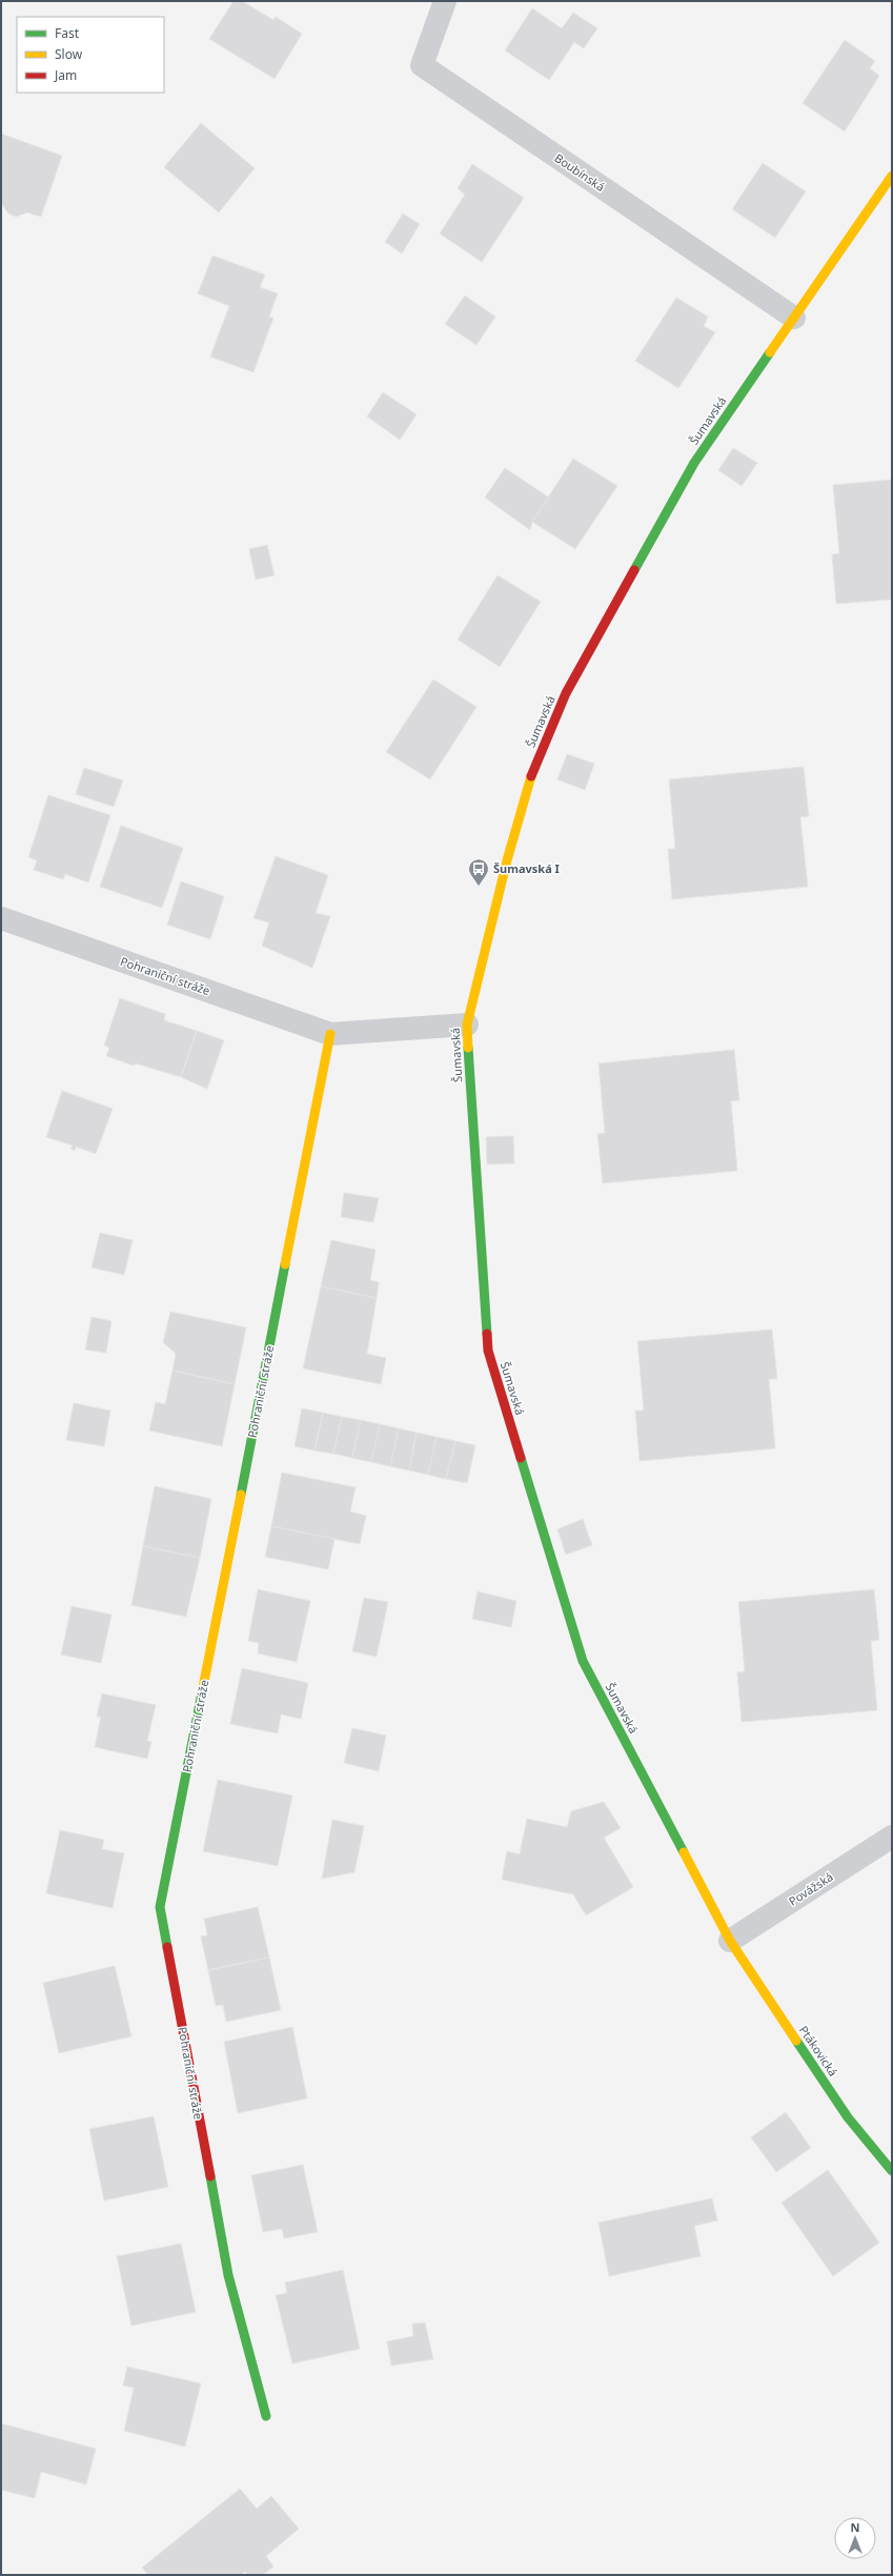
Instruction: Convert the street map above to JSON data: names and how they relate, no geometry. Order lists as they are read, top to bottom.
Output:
{
  "streets": {
    "street": [
      "Boubínská",
      "Šumavská",
      "Pohraniční stráže",
      "Povážská",
      "Ptákovická"
    ]
  },
  "crossings": [
    ["Boubínská", "Šumavská"],
    ["Šumavská", "Pohraniční stráže"],
    ["Šumavská", "Povážská"],
    ["Šumavská", "Ptákovická"],
    ["Povážská", "Ptákovická"]
  ],
  "places": {
    "bus stop": ["Šumavská I"]
  },
  "legend": ["Fast", "Slow", "Jam"],
  "north": "top"
}
